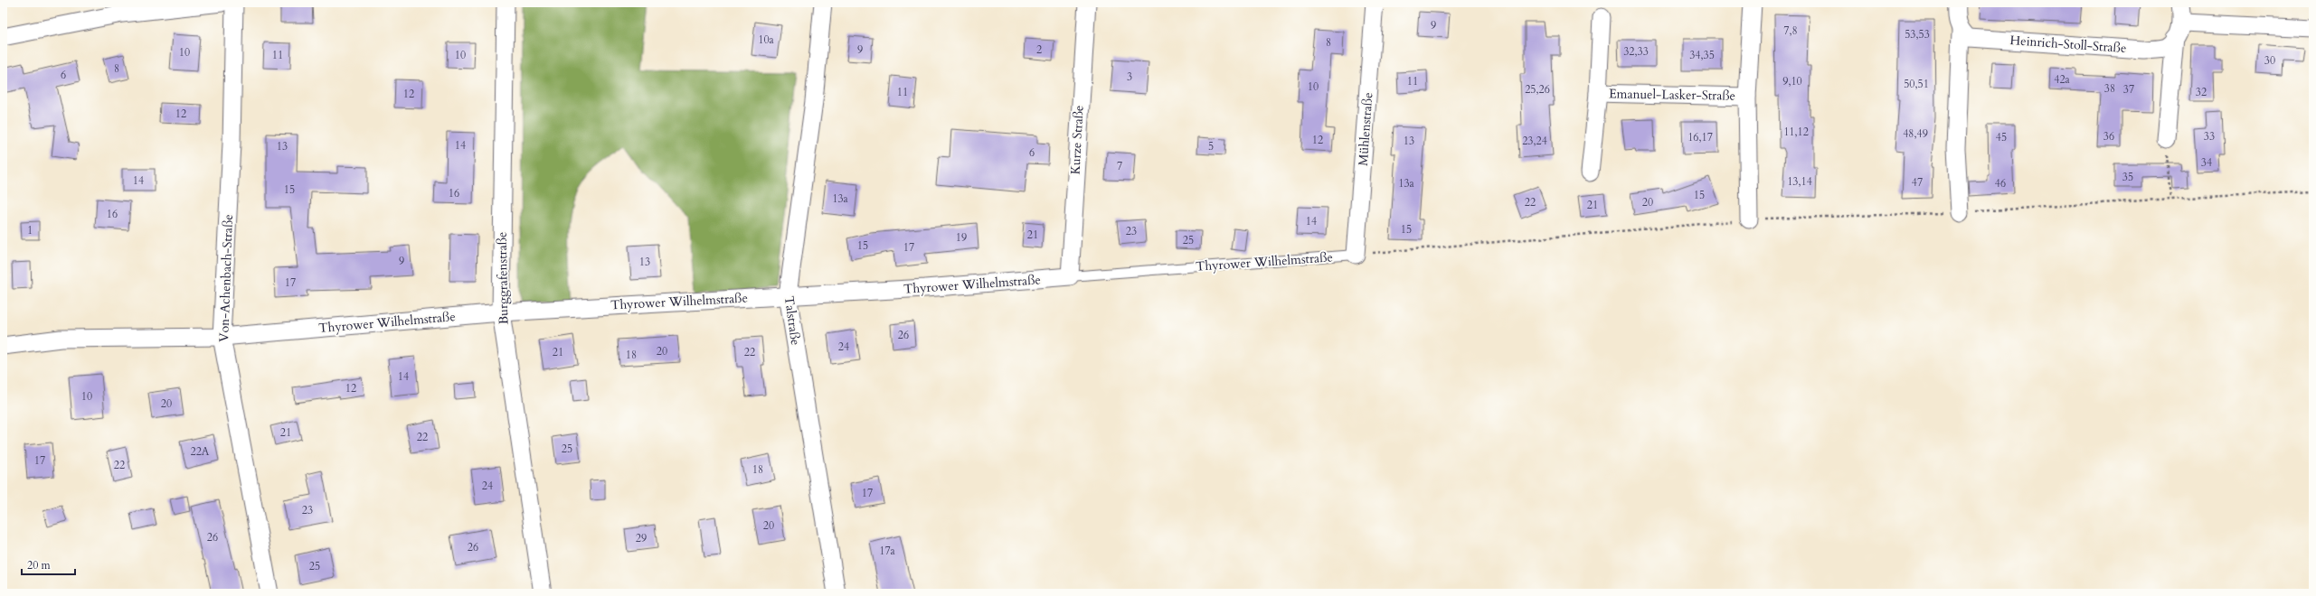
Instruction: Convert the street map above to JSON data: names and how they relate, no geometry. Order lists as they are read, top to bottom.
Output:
{
  "streets": {
    "street": [
      "Heinrich-Stoll-Straße",
      "Emanuel-Lasker-Straße",
      "Mühlenstraße",
      "Kurze Straße",
      "Thyrower Wilhelmstraße",
      "Von-Achenbach-Straße",
      "Burggrafenstraße",
      "Talstraße"
    ]
  },
  "crossings": [
    ["Mühlenstraße", "Thyrower Wilhelmstraße"],
    ["Kurze Straße", "Thyrower Wilhelmstraße"],
    ["Thyrower Wilhelmstraße", "Von-Achenbach-Straße"],
    ["Thyrower Wilhelmstraße", "Burggrafenstraße"],
    ["Thyrower Wilhelmstraße", "Talstraße"]
  ],
  "house_numbers": [
    "9",
    "7,8",
    "53,53",
    "10a",
    "8",
    "9",
    "2",
    "32,33",
    "10",
    "11",
    "10",
    "34,35",
    "30",
    "8",
    "6",
    "3",
    "42a",
    "11",
    "9,10",
    "50,51",
    "10",
    "38",
    "25,26",
    "37",
    "11",
    "32",
    "12",
    "12",
    "11,12",
    "48,49",
    "36",
    "33",
    "16,17",
    "45",
    "12",
    "13",
    "23,24",
    "14",
    "13",
    "5",
    "6",
    "34",
    "7",
    "35",
    "14",
    "13,14",
    "47",
    "13a",
    "46",
    "15",
    "16",
    "15",
    "13a",
    "22",
    "20",
    "21",
    "16",
    "14",
    "15",
    "1",
    "23",
    "21",
    "19",
    "25",
    "15",
    "17",
    "9",
    "13",
    "17",
    "26",
    "24",
    "20",
    "21",
    "22",
    "18",
    "14",
    "12",
    "10",
    "20",
    "21",
    "22",
    "25",
    "22A",
    "17",
    "22",
    "18",
    "24",
    "17",
    "23",
    "20",
    "26",
    "29",
    "26",
    "17a",
    "25"
  ],
  "scale_bar": "20 m"
}
